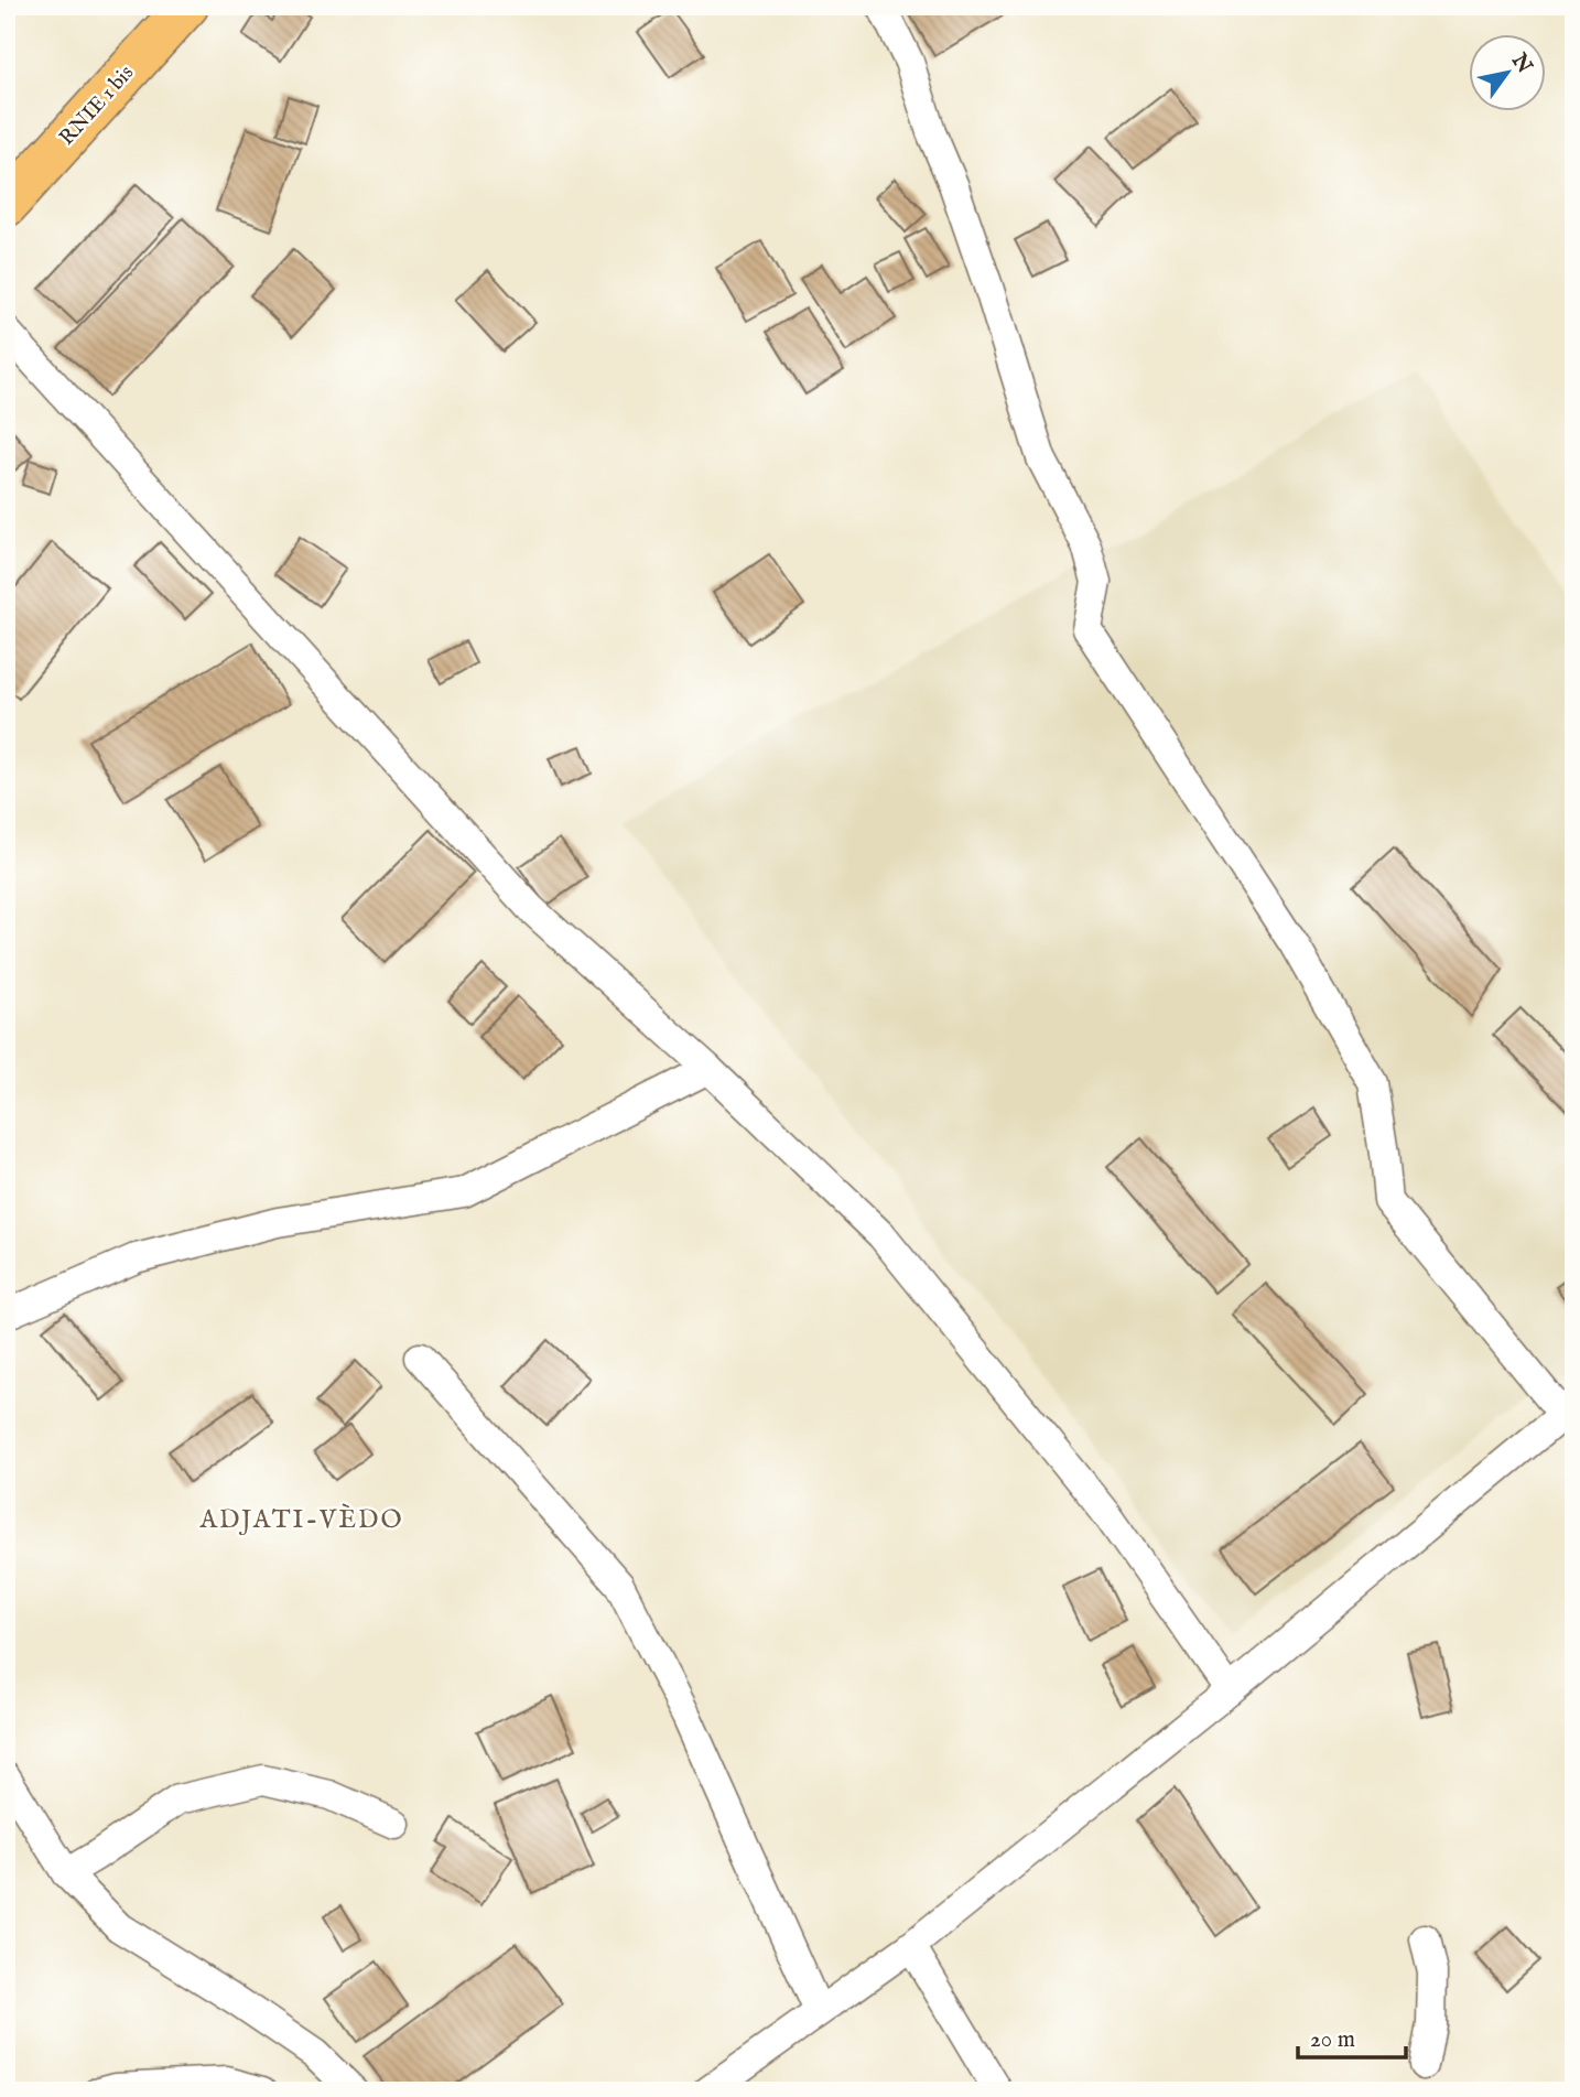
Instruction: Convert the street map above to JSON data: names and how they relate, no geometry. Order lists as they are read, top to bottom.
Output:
{
  "streets": {
    "main road": ["RNIE 1 bis"]
  },
  "districts": ["ADJATI-VÈDO"],
  "scale_bar": "20 m",
  "north": "top right"
}
